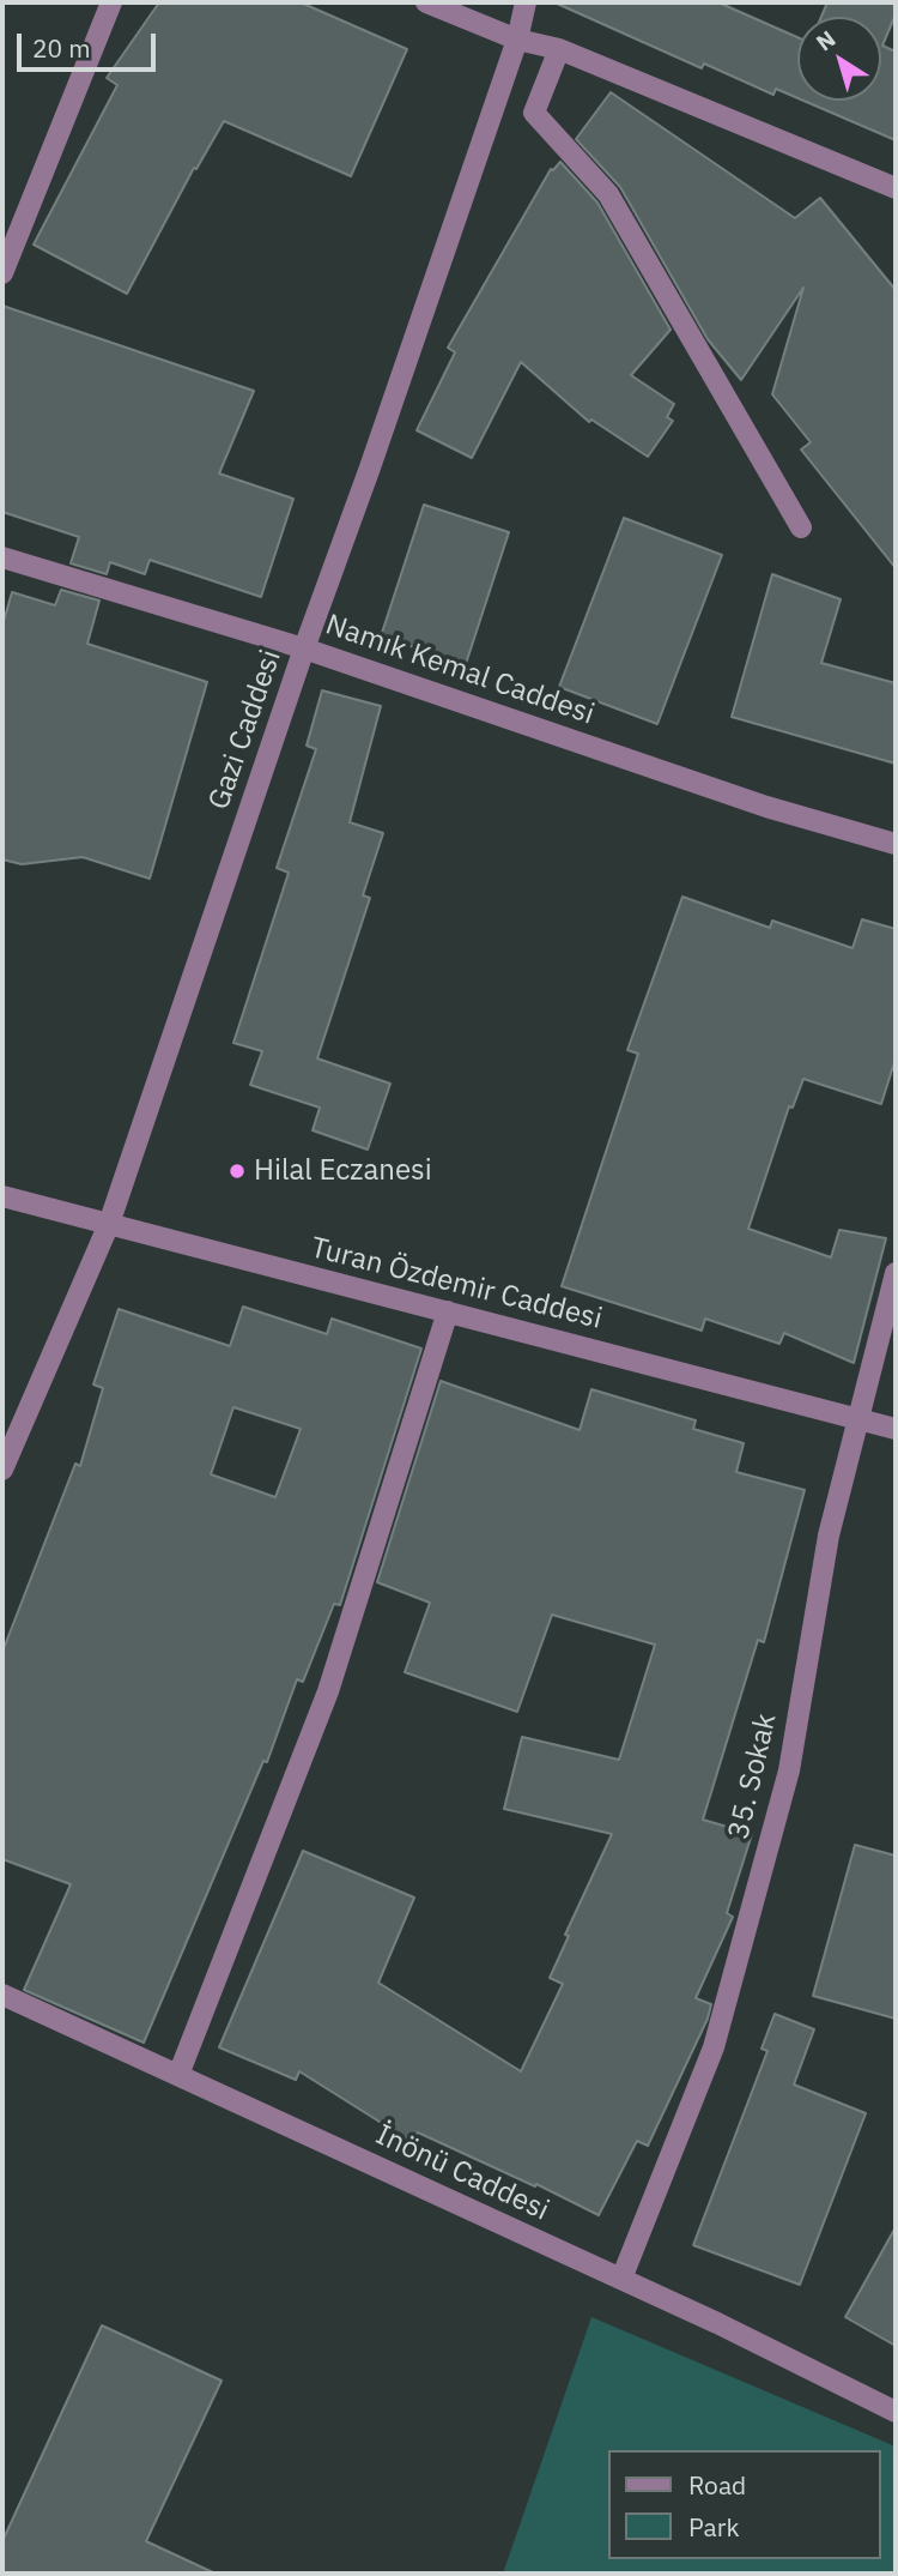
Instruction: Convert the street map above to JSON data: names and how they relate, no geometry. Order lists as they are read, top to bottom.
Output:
{
  "streets": {
    "street": [
      "Namık Kemal Caddesi",
      "Gazi Caddesi",
      "Turan Özdemir Caddesi",
      "35. Sokak",
      "İnönü Caddesi"
    ]
  },
  "crossings": [
    ["Namık Kemal Caddesi", "Gazi Caddesi"],
    ["Gazi Caddesi", "Turan Özdemir Caddesi"],
    ["Turan Özdemir Caddesi", "35. Sokak"],
    ["35. Sokak", "İnönü Caddesi"]
  ],
  "places": ["Hilal Eczanesi"],
  "legend": ["Road", "Park"],
  "scale_bar": "20 m",
  "north": "top left"
}
